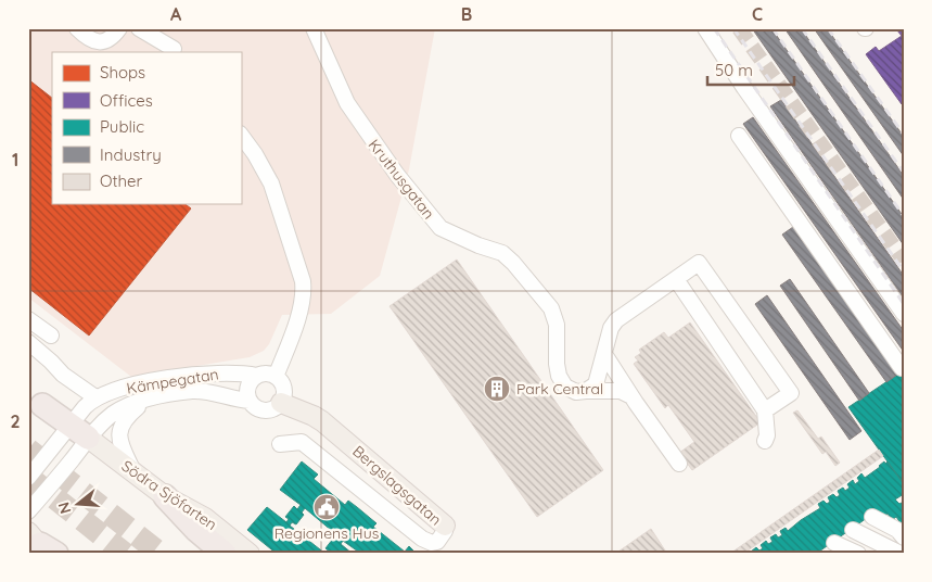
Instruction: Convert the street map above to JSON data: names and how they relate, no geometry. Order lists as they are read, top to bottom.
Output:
{
  "streets": {
    "main road": ["Bergslagsgatan", "Södra Sjöfarten"],
    "street": ["Kruthusgatan", "Kämpegatan"]
  },
  "crossings": [
    ["Kämpegatan", "Bergslagsgatan"],
    ["Kämpegatan", "Södra Sjöfarten"]
  ],
  "places": {
    "building": ["Park Central"],
    "public building": ["Regionens Hus"]
  },
  "legend": [
    "Shops",
    "Offices",
    "Public",
    "Industry",
    "Other"
  ],
  "scale_bar": "50 m",
  "north": "left",
  "grid": {
    "columns": ["A", "B", "C"],
    "rows": ["1", "2"]
  }
}
